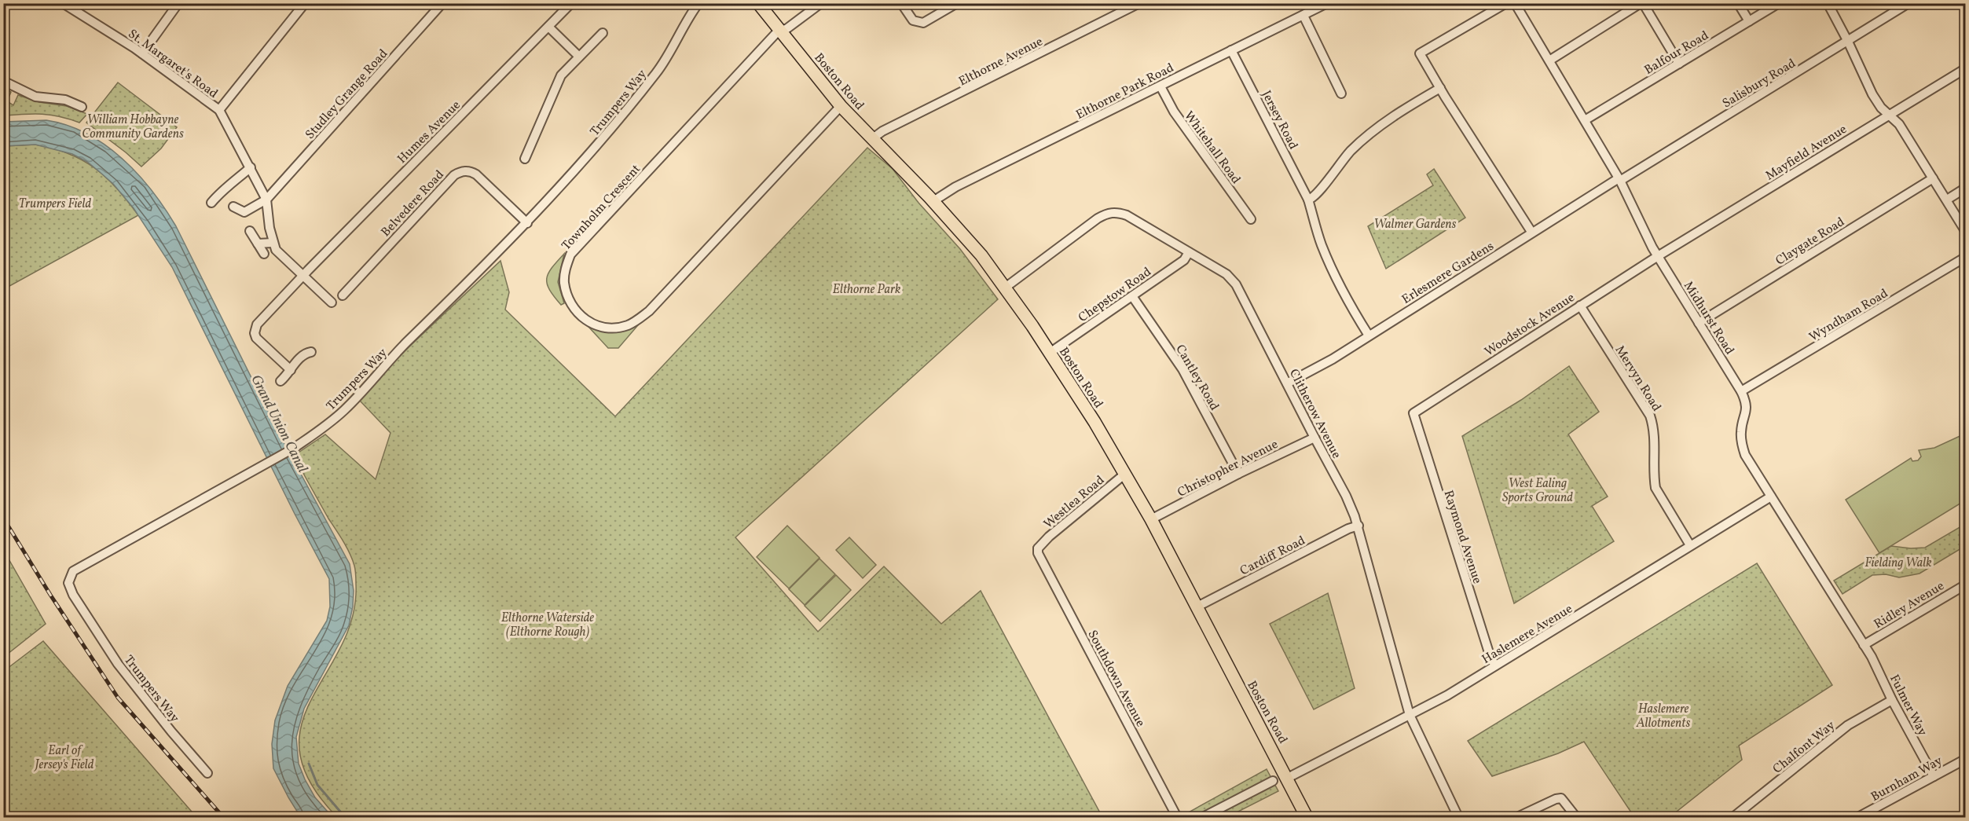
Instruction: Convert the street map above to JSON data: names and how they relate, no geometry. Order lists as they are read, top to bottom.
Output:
{
  "streets": {
    "main road": ["Boston Road"],
    "street": [
      "Balfour Road",
      "Elthorne Avenue",
      "St. Margaret's Road",
      "Salisbury Road",
      "Elthorne Park Road",
      "Studley Grange Road",
      "Trumpers Way",
      "Jersey Road",
      "Humes Avenue",
      "Whitehall Road",
      "Mayfield Avenue",
      "Belvedere Road",
      "Townholm Crescent",
      "Claygate Road",
      "Erlesmere Gardens",
      "Chepstow Road",
      "Wyndham Road",
      "Midhurst Road",
      "Woodstock Avenue",
      "Cantley Road",
      "Mervyn Road",
      "Clitherow Avenue",
      "Christopher Avenue",
      "Westlea Road",
      "Raymond Avenue",
      "Cardiff Road",
      "Ridley Avenue",
      "Haslemere Avenue",
      "Southdown Avenue",
      "Fulmer Way",
      "Chalfont Way",
      "Burnham Way"
    ]
  },
  "crossings": [
    ["Balfour Road", "Midhurst Road"],
    ["Elthorne Avenue", "Boston Road"],
    ["St. Margaret's Road", "Studley Grange Road"],
    ["Boston Road", "Elthorne Park Road"],
    ["Boston Road", "Townholm Crescent"],
    ["Boston Road", "Chepstow Road"],
    ["Boston Road", "Clitherow Avenue"],
    ["Boston Road", "Christopher Avenue"],
    ["Boston Road", "Westlea Road"],
    ["Boston Road", "Cardiff Road"],
    ["Boston Road", "Haslemere Avenue"],
    ["Salisbury Road", "Erlesmere Gardens"],
    ["Salisbury Road", "Midhurst Road"],
    ["Elthorne Park Road", "Jersey Road"],
    ["Elthorne Park Road", "Whitehall Road"],
    ["Trumpers Way", "Belvedere Road"],
    ["Jersey Road", "Erlesmere Gardens"],
    ["Mayfield Avenue", "Midhurst Road"],
    ["Mayfield Avenue", "Woodstock Avenue"],
    ["Claygate Road", "Midhurst Road"],
    ["Erlesmere Gardens", "Midhurst Road"],
    ["Erlesmere Gardens", "Clitherow Avenue"],
    ["Chepstow Road", "Cantley Road"],
    ["Chepstow Road", "Clitherow Avenue"],
    ["Wyndham Road", "Midhurst Road"],
    ["Midhurst Road", "Woodstock Avenue"],
    ["Midhurst Road", "Ridley Avenue"],
    ["Midhurst Road", "Haslemere Avenue"],
    ["Midhurst Road", "Fulmer Way"],
    ["Woodstock Avenue", "Mervyn Road"],
    ["Woodstock Avenue", "Raymond Avenue"],
    ["Cantley Road", "Christopher Avenue"],
    ["Mervyn Road", "Haslemere Avenue"],
    ["Clitherow Avenue", "Christopher Avenue"],
    ["Clitherow Avenue", "Cardiff Road"],
    ["Clitherow Avenue", "Haslemere Avenue"],
    ["Westlea Road", "Southdown Avenue"],
    ["Raymond Avenue", "Haslemere Avenue"],
    ["Ridley Avenue", "Fulmer Way"],
    ["Fulmer Way", "Chalfont Way"],
    ["Fulmer Way", "Burnham Way"]
  ],
  "water": ["Grand Union Canal"],
  "parks": [
    "William Hobbayne Community Gardens",
    "Trumpers Field",
    "Walmer Gardens",
    "Elthorne Park",
    "West Ealing Sports Ground",
    "Fielding Walk",
    "Elthorne Waterside (Elthorne Rough)",
    "Haslemere Allotments",
    "Earl of Jersey's Field"
  ]
}
